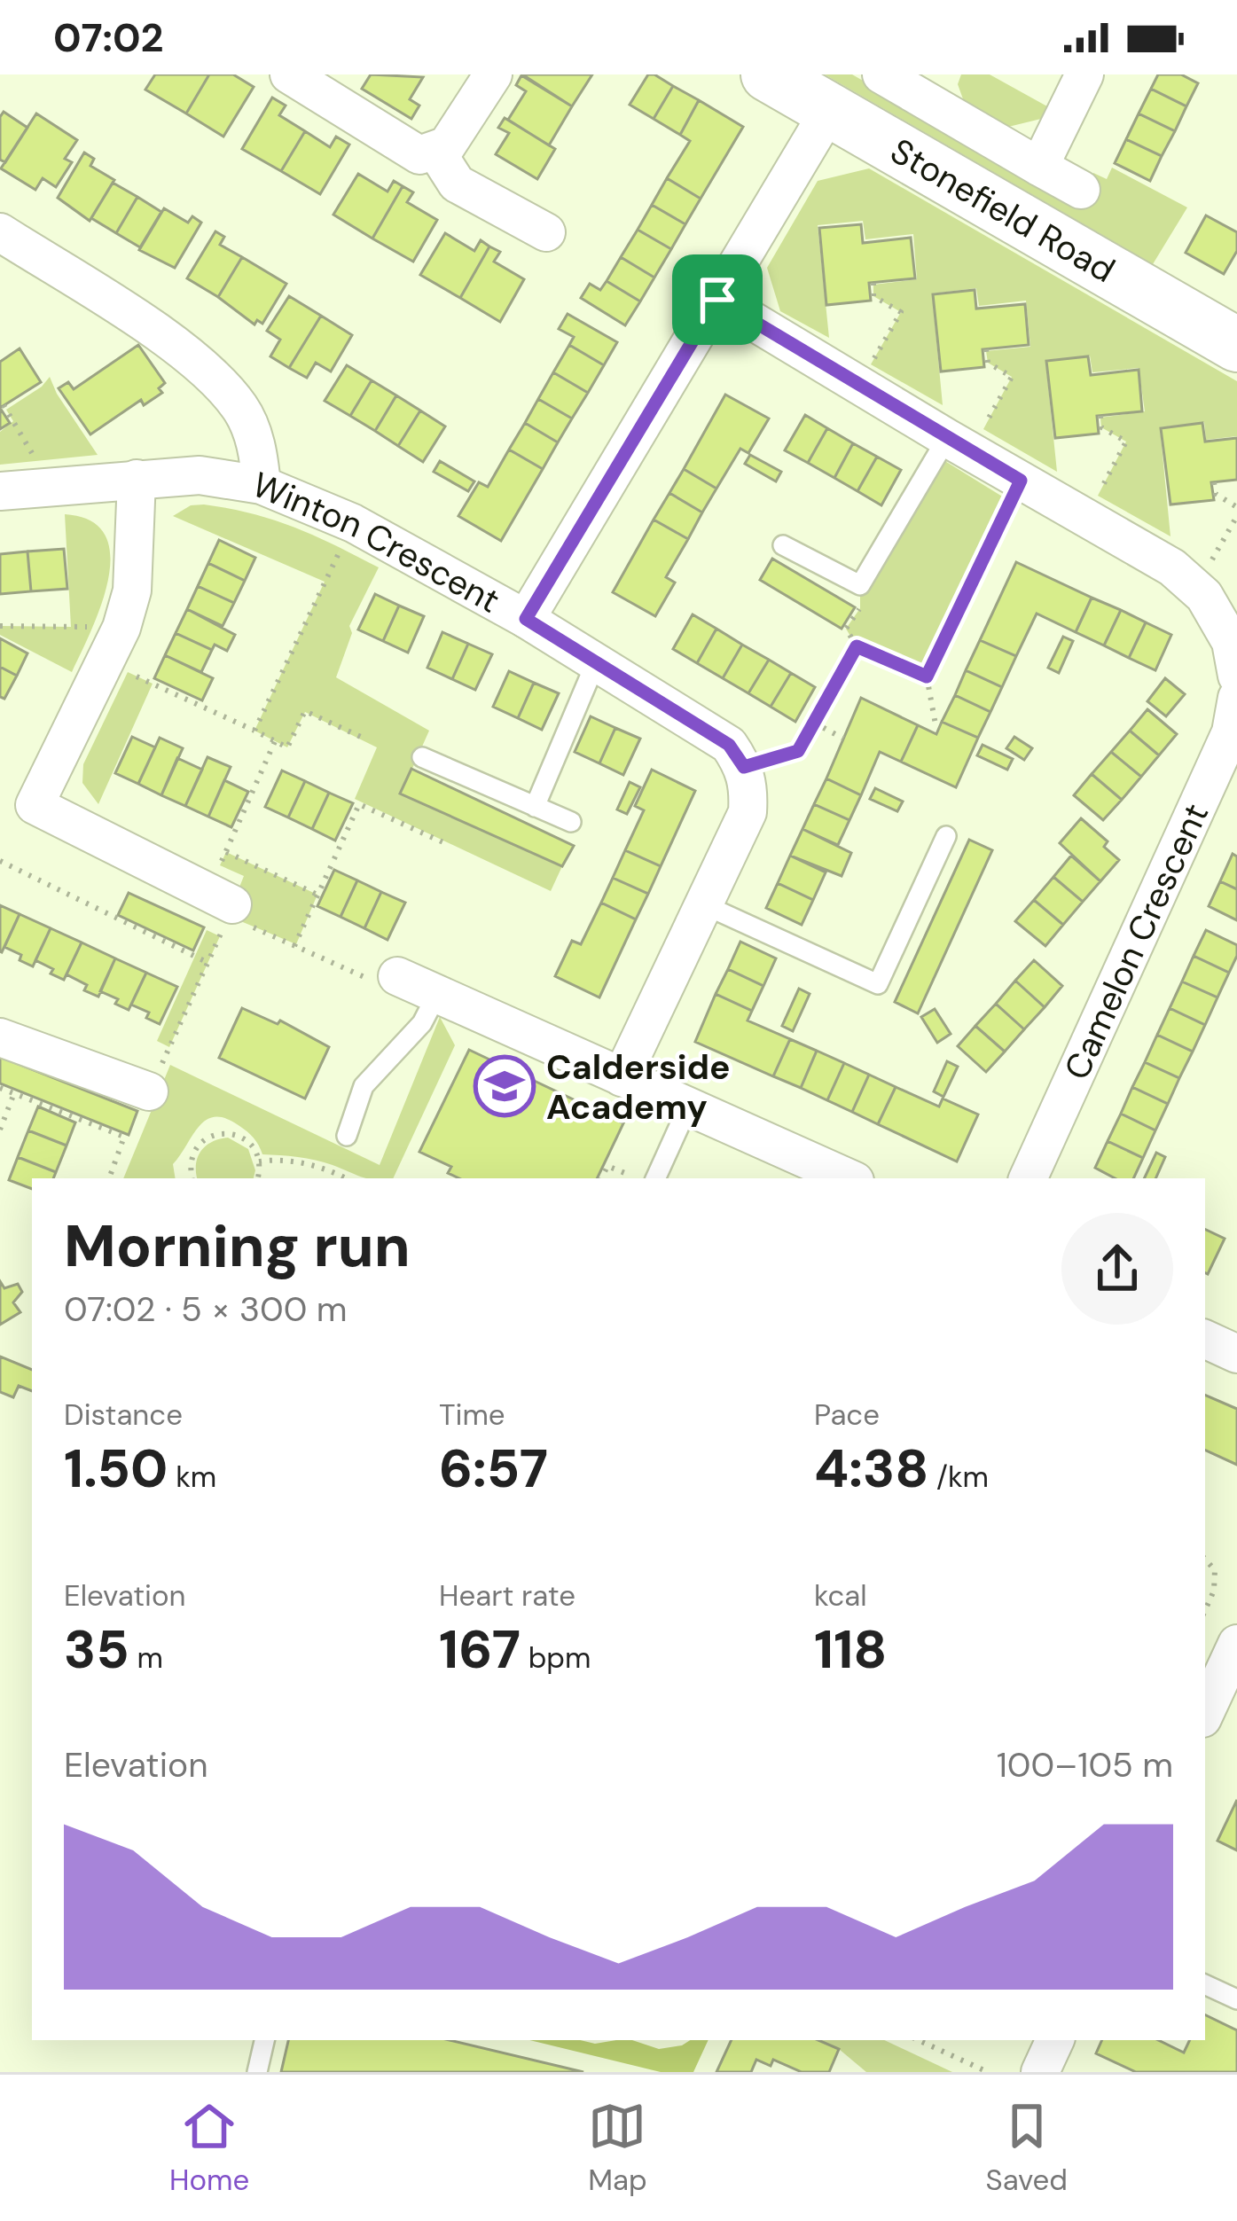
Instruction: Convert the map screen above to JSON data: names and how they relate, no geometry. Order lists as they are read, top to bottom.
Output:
{
  "streets": {
    "street": ["Stonefield Road", "Winton Crescent", "Camelon Crescent"]
  },
  "places": {
    "school or university": ["Calderside Academy"]
  },
  "page": {
    "status": "07:02",
    "heading": ["Morning run", "07:02 · 5 × 300 m"],
    "stats": [
      ["Distance", "1.50 km"],
      ["Time", "6:57"],
      ["Pace", "4:38 /km"],
      ["Elevation", "35 m"],
      ["Heart rate", "167 bpm"],
      ["kcal", "118"]
    ],
    "chart": ["Elevation", "100–105 m"],
    "tabs": ["Home", "Map", "Saved"]
  }
}
